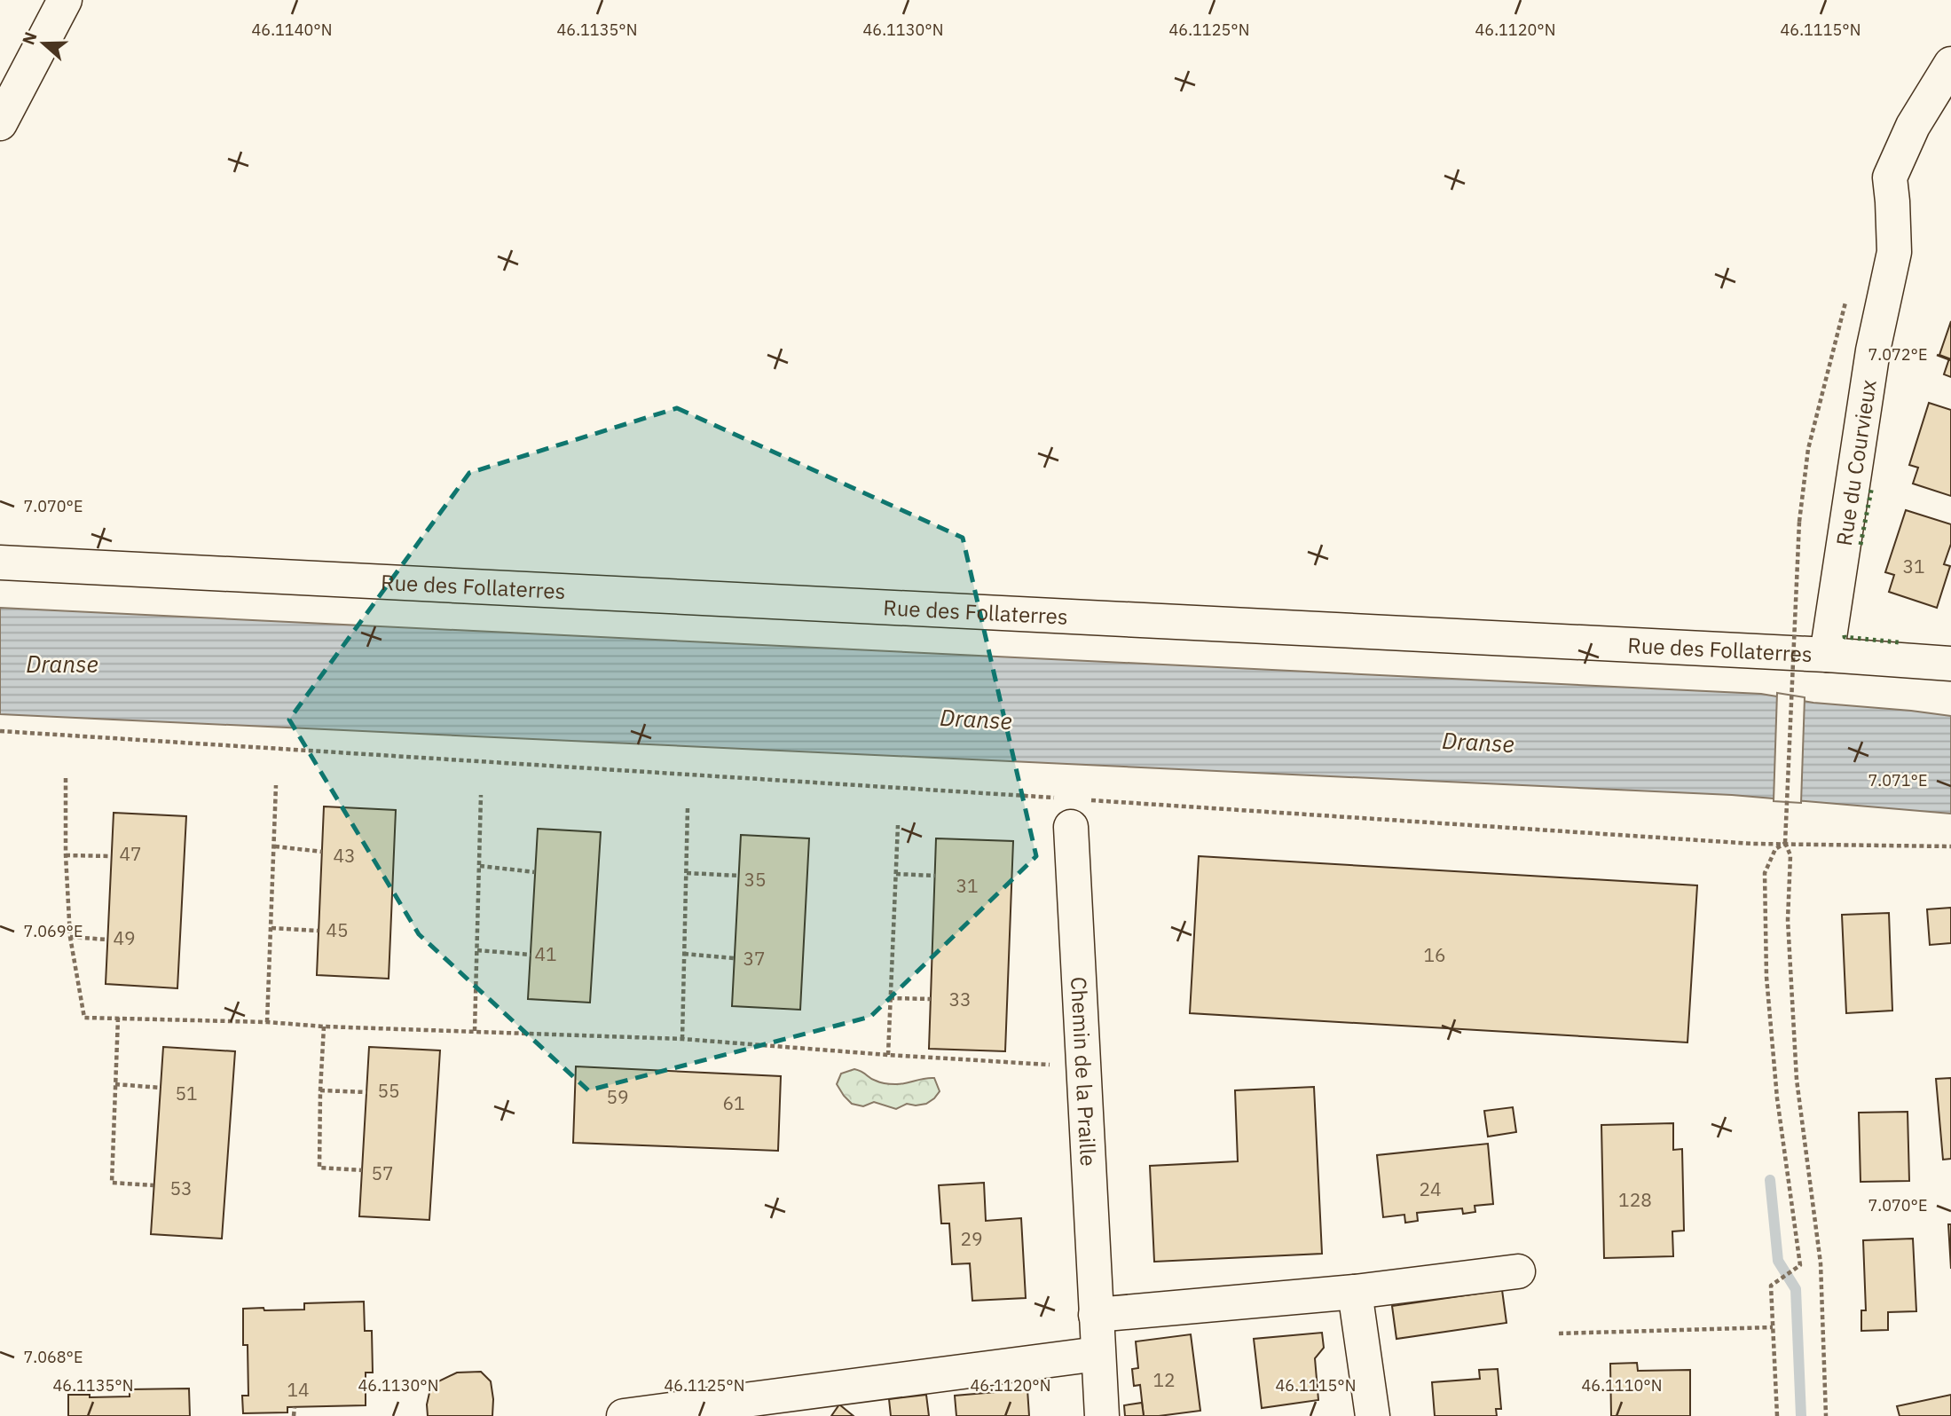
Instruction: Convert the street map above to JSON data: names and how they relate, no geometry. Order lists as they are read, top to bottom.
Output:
{
  "streets": {
    "street": ["Rue du Courvieux", "Rue des Follaterres", "Chemin de la Praille"]
  },
  "crossings": [
    ["Rue du Courvieux", "Rue des Follaterres"]
  ],
  "water": ["Dranse"],
  "house_numbers": [
    "31",
    "47",
    "43",
    "35",
    "31",
    "45",
    "49",
    "41",
    "16",
    "37",
    "33",
    "55",
    "51",
    "59",
    "61",
    "57",
    "53",
    "24",
    "128",
    "29",
    "12",
    "14"
  ],
  "north": "left",
  "coordinates": [
    "46.1140°N",
    "46.1135°N",
    "46.1130°N",
    "46.1125°N",
    "46.1120°N",
    "46.1115°N",
    "7.072°E",
    "7.070°E",
    "7.071°E",
    "7.069°E",
    "7.068°E",
    "46.1110°N"
  ]
}
